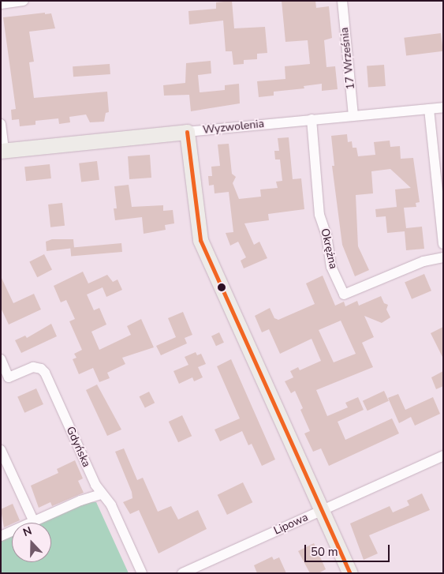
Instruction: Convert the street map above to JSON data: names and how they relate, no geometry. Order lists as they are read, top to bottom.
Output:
{
  "streets": {
    "street": [
      "17 Września",
      "Wyzwolenia",
      "Okrężna",
      "Gdyńska",
      "Lipowa"
    ]
  },
  "crossings": [
    ["17 Września", "Wyzwolenia"],
    ["Wyzwolenia", "Okrężna"]
  ],
  "scale_bar": "50 m",
  "north": "top"
}
